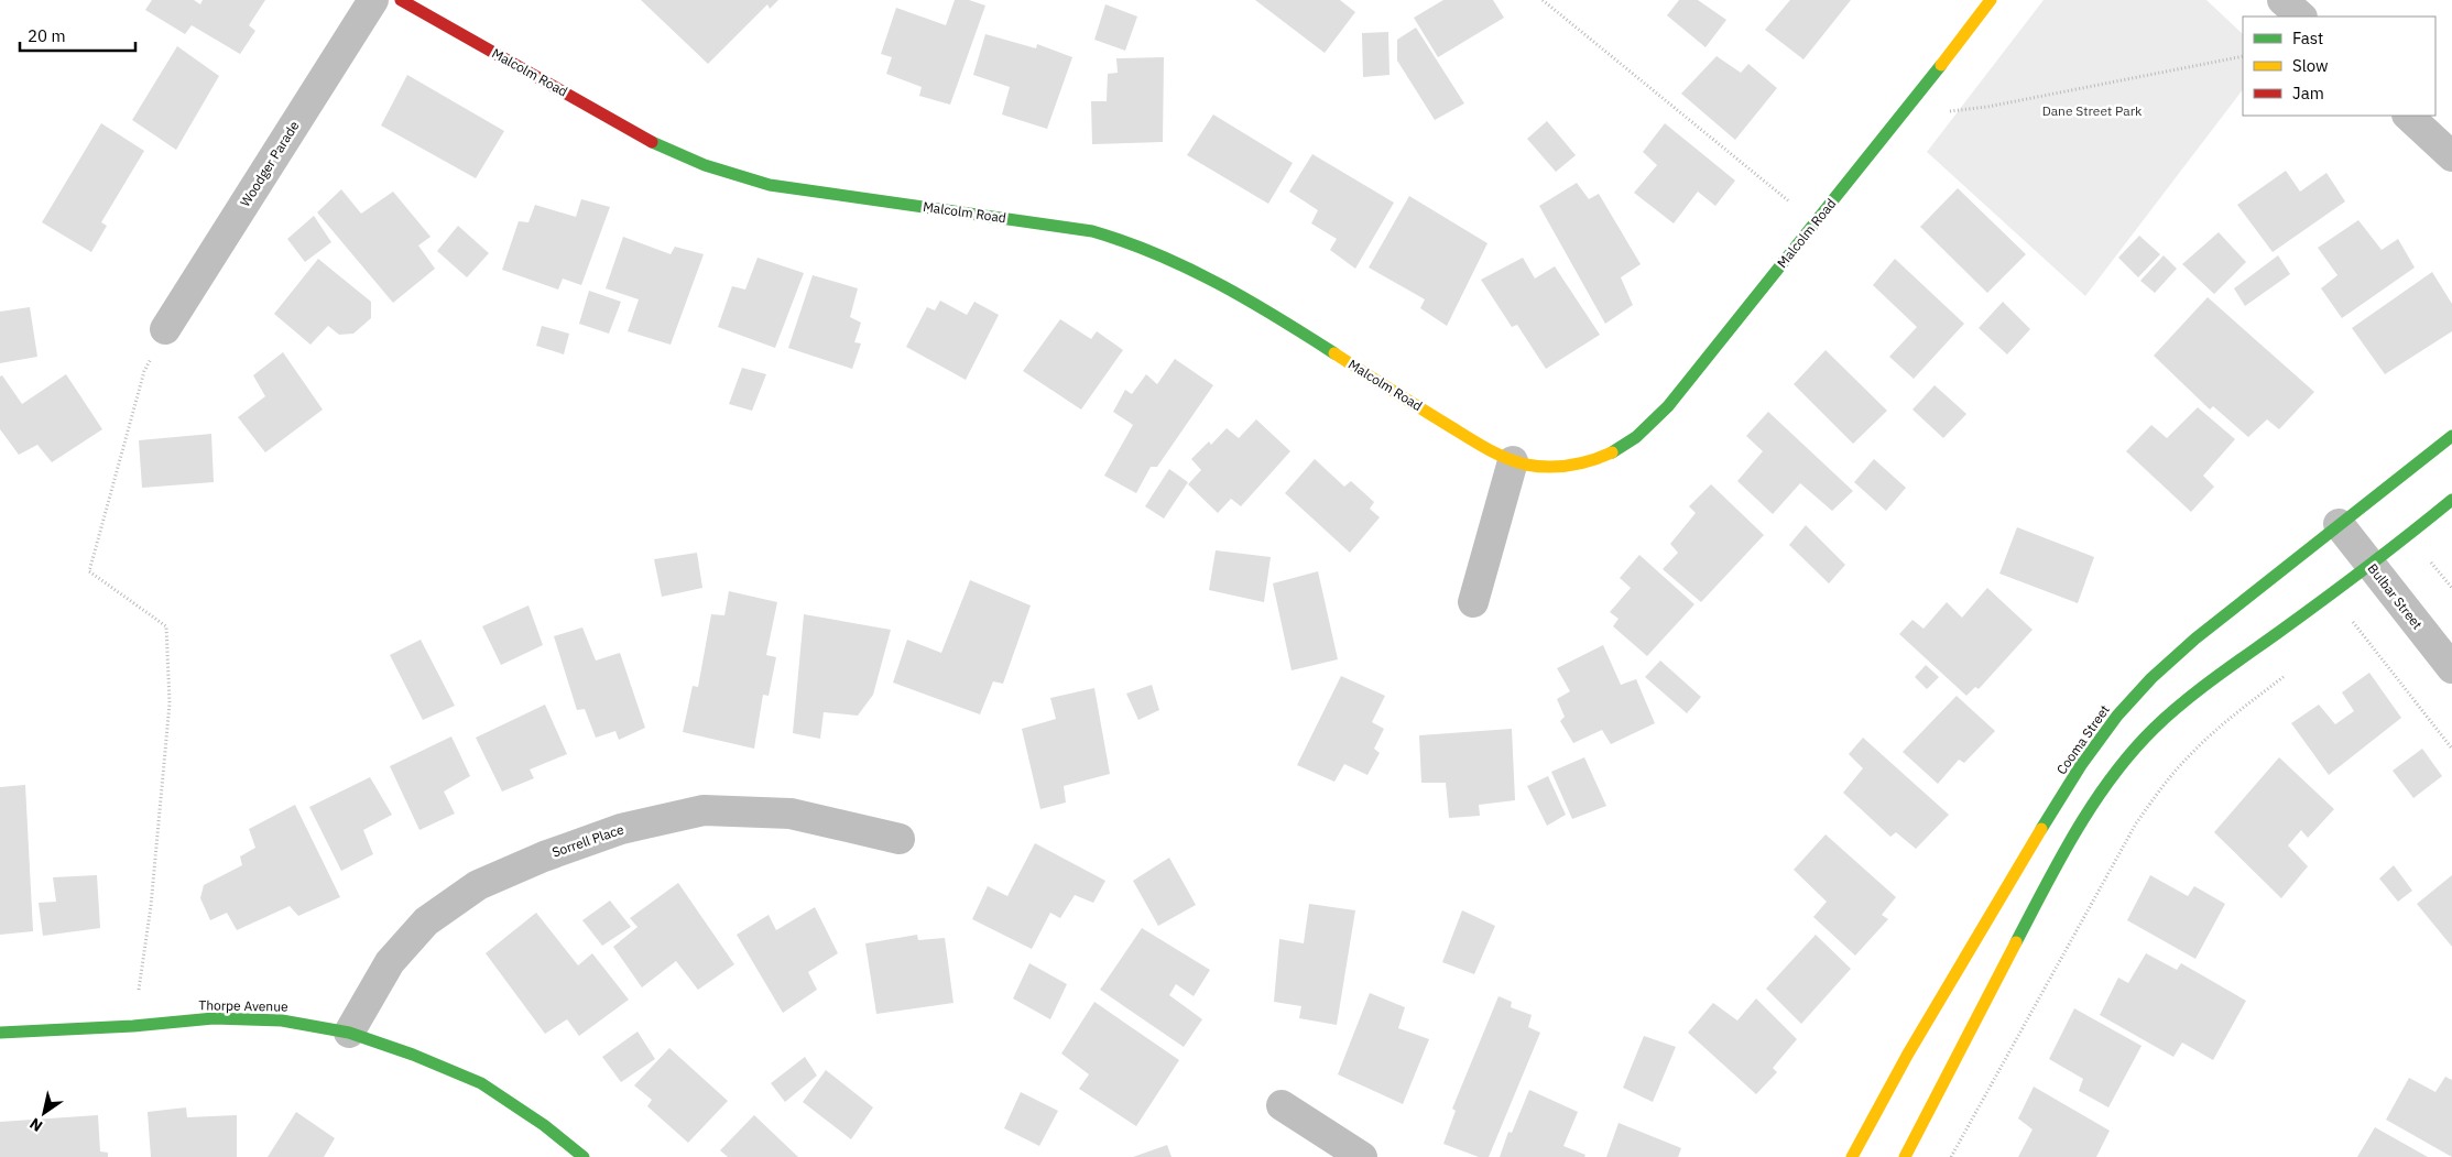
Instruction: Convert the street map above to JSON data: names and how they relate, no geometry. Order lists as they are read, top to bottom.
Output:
{
  "streets": {
    "street": [
      "Malcolm Road",
      "Woodger Parade",
      "Bulbar Street",
      "Cooma Street",
      "Sorrell Place",
      "Thorpe Avenue"
    ]
  },
  "crossings": [
    ["Bulbar Street", "Cooma Street"],
    ["Sorrell Place", "Thorpe Avenue"]
  ],
  "parks": ["Dane Street Park"],
  "legend": ["Fast", "Slow", "Jam"],
  "scale_bar": "20 m",
  "north": "bottom left"
}
